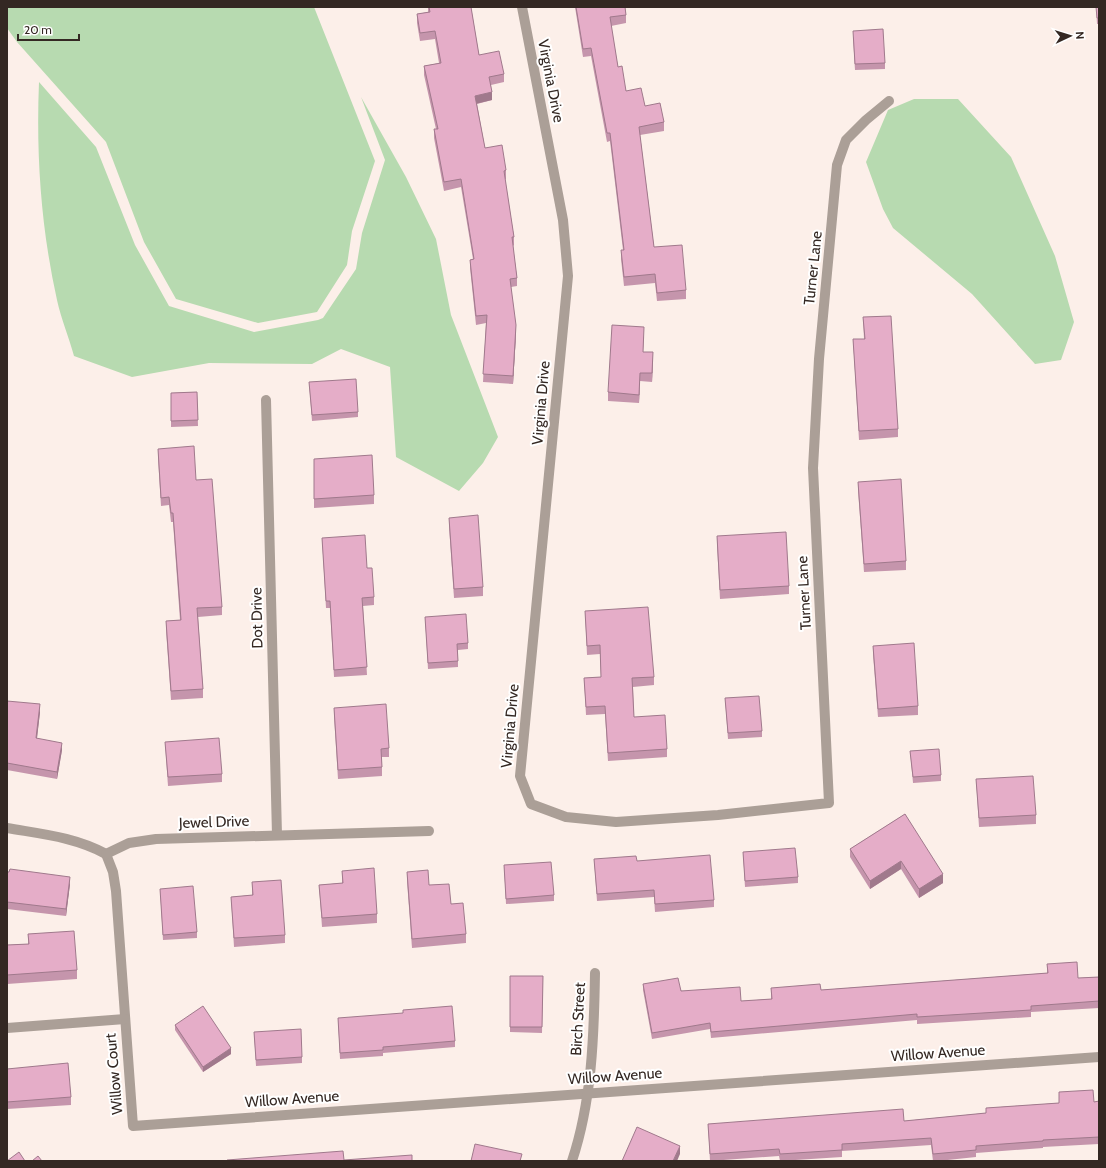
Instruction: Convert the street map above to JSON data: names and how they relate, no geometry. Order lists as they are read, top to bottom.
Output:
{
  "streets": {
    "street": [
      "Virginia Drive",
      "Turner Lane",
      "Dot Drive",
      "Jewel Drive",
      "Birch Street",
      "Willow Avenue",
      "Willow Court"
    ]
  },
  "crossings": [
    ["Virginia Drive", "Turner Lane"],
    ["Dot Drive", "Jewel Drive"],
    ["Birch Street", "Willow Avenue"],
    ["Willow Avenue", "Willow Court"]
  ],
  "scale_bar": "20 m",
  "north": "right"
}
